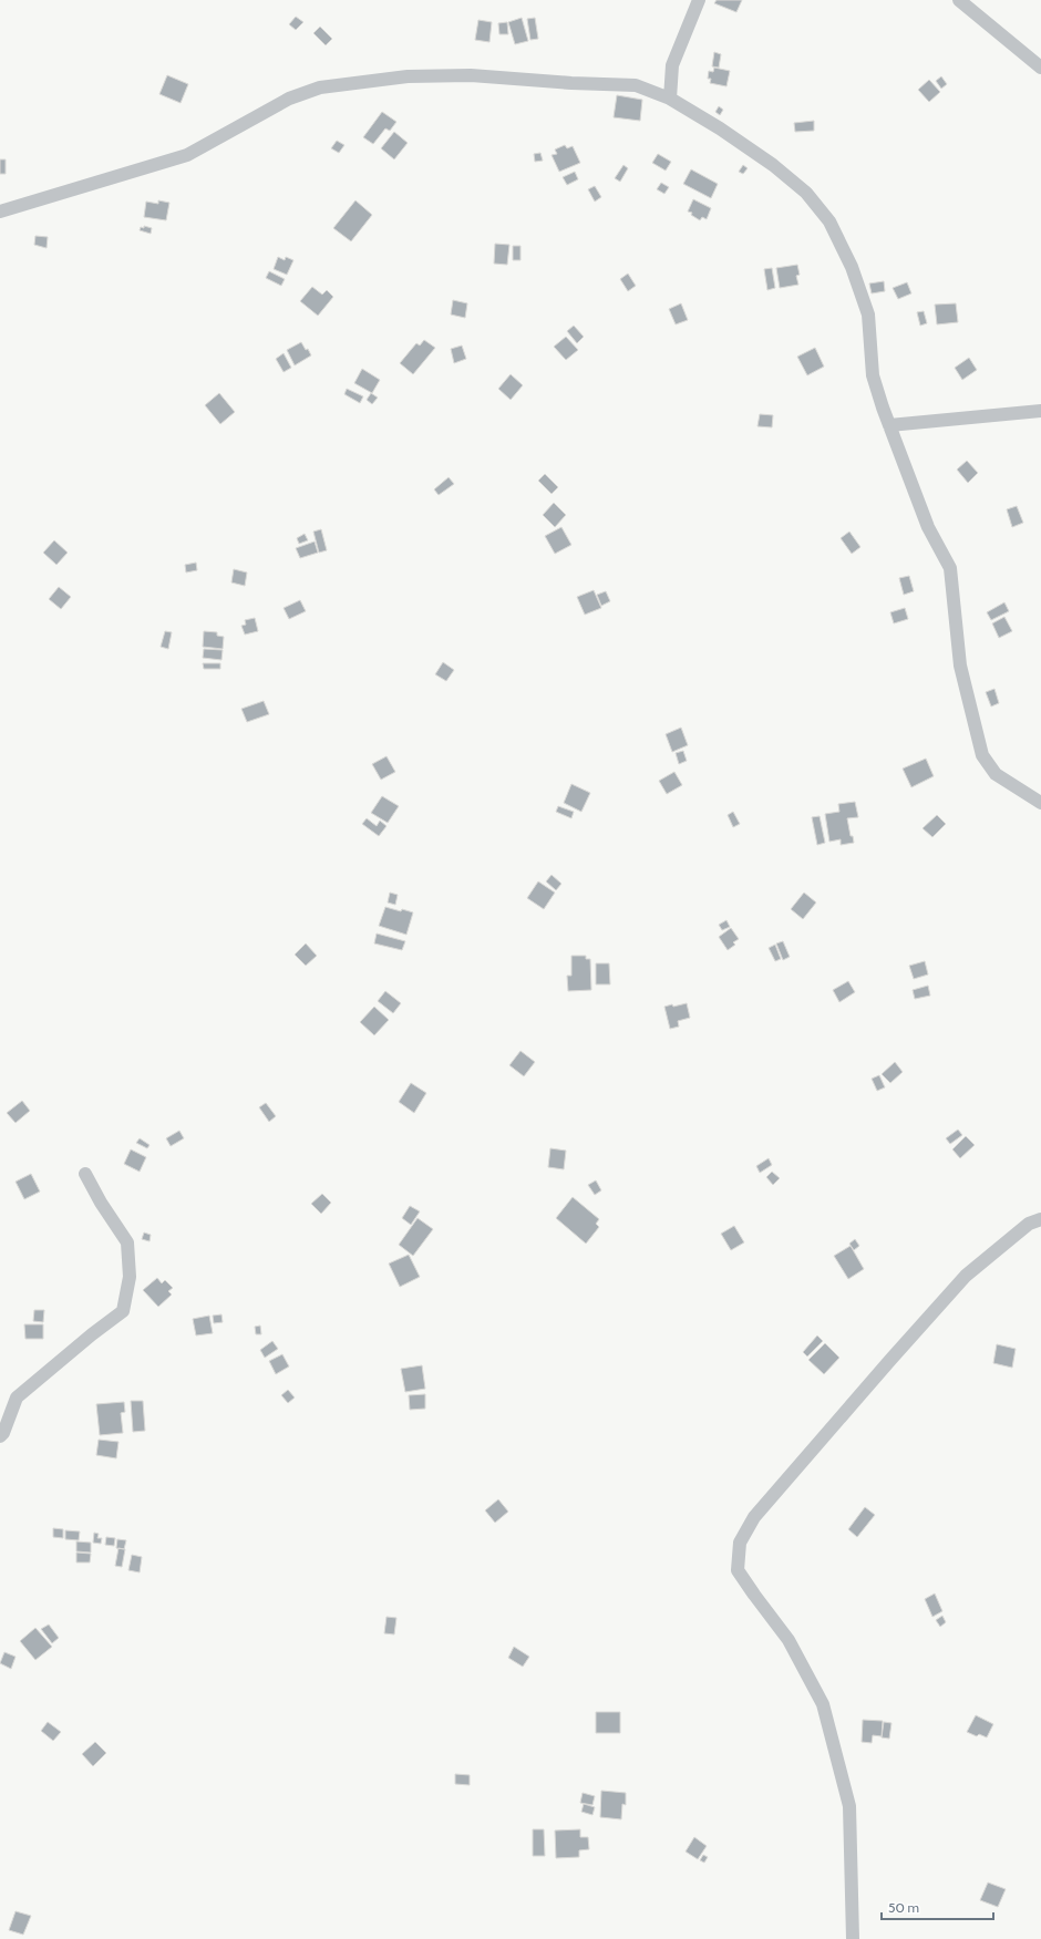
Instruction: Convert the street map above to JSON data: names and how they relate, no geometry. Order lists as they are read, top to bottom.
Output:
{
  "scale_bar": "50 m"
}
